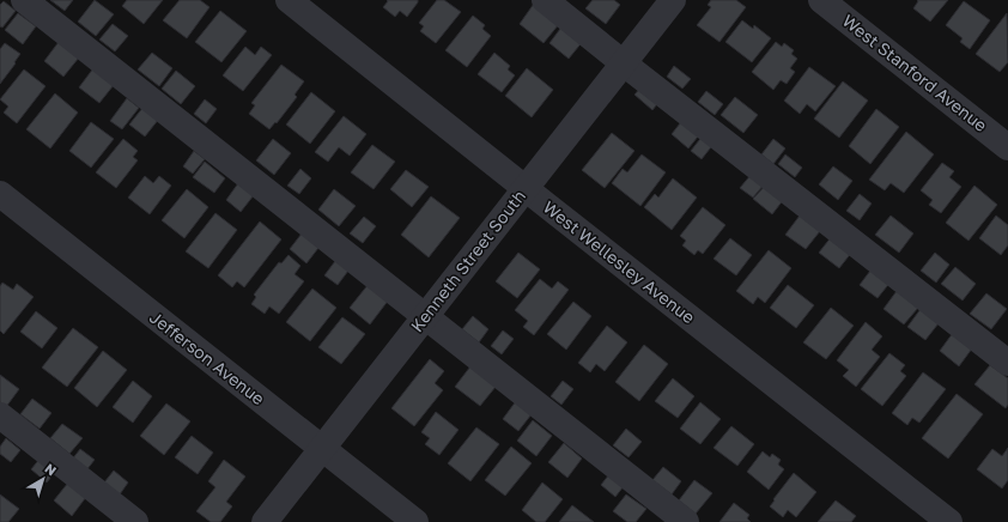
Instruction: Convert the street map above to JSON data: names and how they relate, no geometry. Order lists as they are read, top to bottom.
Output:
{
  "streets": {
    "street": [
      "West Stanford Avenue",
      "Kenneth Street South",
      "West Wellesley Avenue",
      "Jefferson Avenue"
    ]
  },
  "crossings": [
    ["Kenneth Street South", "West Wellesley Avenue"],
    ["Kenneth Street South", "Jefferson Avenue"]
  ],
  "north": "top right"
}
